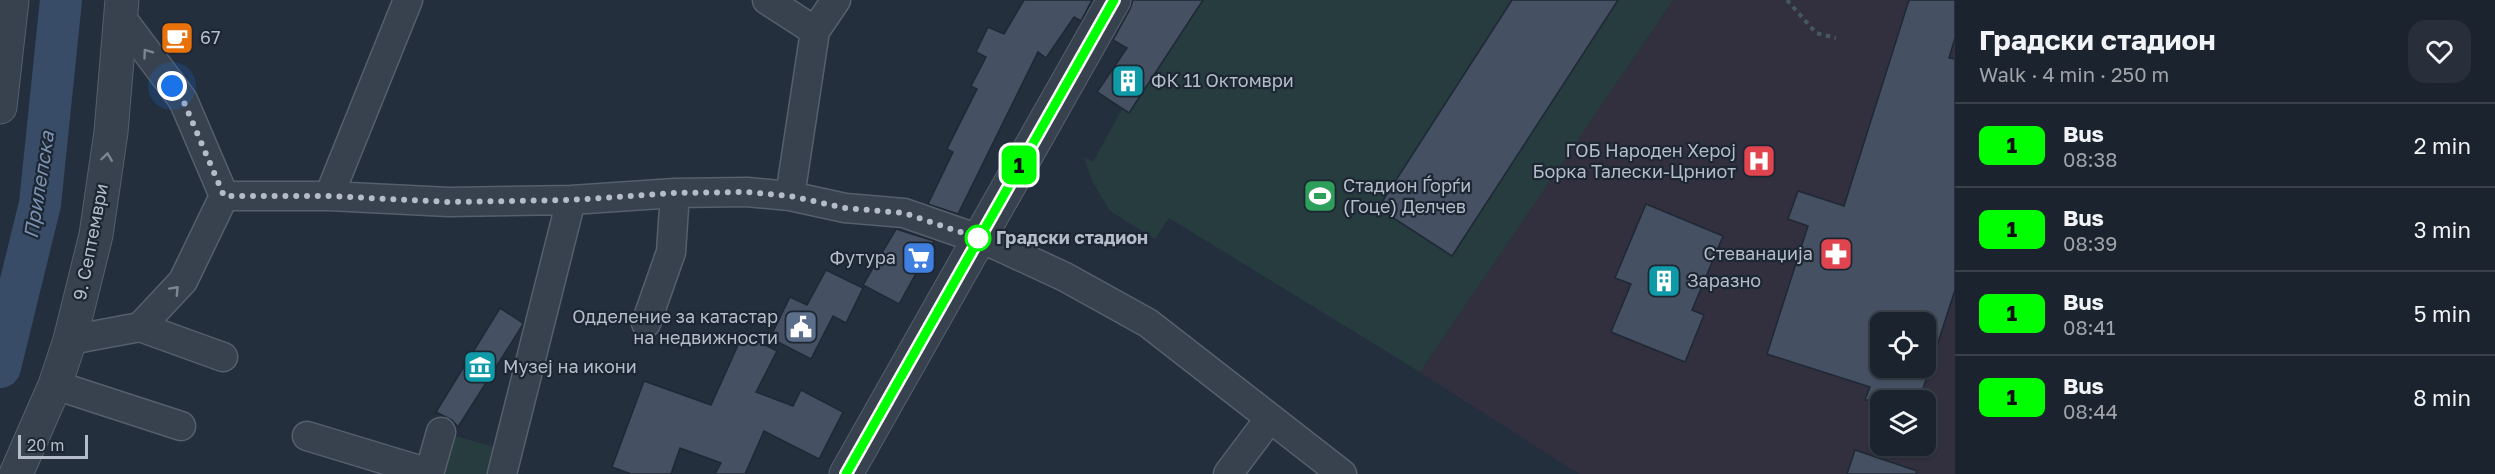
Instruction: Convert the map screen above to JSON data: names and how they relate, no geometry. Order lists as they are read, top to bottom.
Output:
{
  "streets": {
    "street": ["9. Септември"]
  },
  "water": ["Прилепска"],
  "places": {
    "cafe": ["67"],
    "building": ["ФК 11 Октомври", "Заразно"],
    "hospital": ["ГОБ Народен Херој Борка Талески-Црниот"],
    "sports": ["Стадион Ѓорѓи (Гоце) Делчев"],
    "other": ["Градски стадион"],
    "pharmacy": ["Стеванаџија"],
    "supermarket": ["Футура"],
    "public building": ["Одделение за катастар на недвижности"],
    "museum": ["Музеј на икони"]
  },
  "lines": ["bus line 1"],
  "scale_bar": "20 m",
  "page": {
    "on_map": "1",
    "heading": ["Градски стадион", "Walk · 4 min · 250 m"],
    "list": [
      {
        "mark": "1",
        "name": "Bus",
        "note": "08:38",
        "value": "2 min"
      },
      {
        "mark": "1",
        "name": "Bus",
        "note": "08:39",
        "value": "3 min"
      },
      {
        "mark": "1",
        "name": "Bus",
        "note": "08:41",
        "value": "5 min"
      },
      {
        "mark": "1",
        "name": "Bus",
        "note": "08:44",
        "value": "8 min"
      }
    ],
    "scale": "20 m"
  }
}
